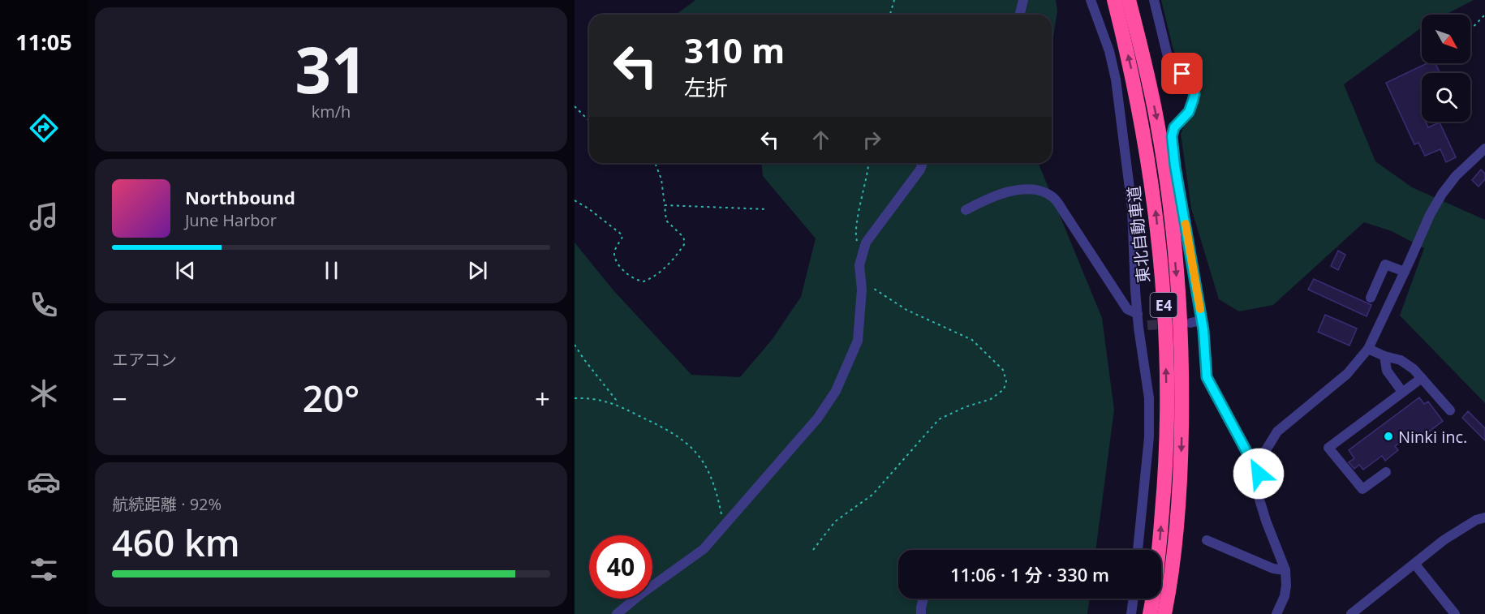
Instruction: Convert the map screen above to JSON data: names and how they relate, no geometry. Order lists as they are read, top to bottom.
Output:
{
  "streets": {
    "highway": ["東北自動車道", "E4"]
  },
  "places": ["Ninki inc."],
  "north": "bottom right",
  "page": {
    "tabs": "11:05",
    "tile": [
      ["31", "km/h"],
      "エアコン",
      ["航続距離 · 92%", "460 km"]
    ],
    "turn": ["310 m", "左折"],
    "song": ["Northbound", "June Harbor"],
    "heat": ["−", "20°", "+"],
    "limit": "40",
    "trip": "11:06 · 1 分 · 330 m"
  }
}
